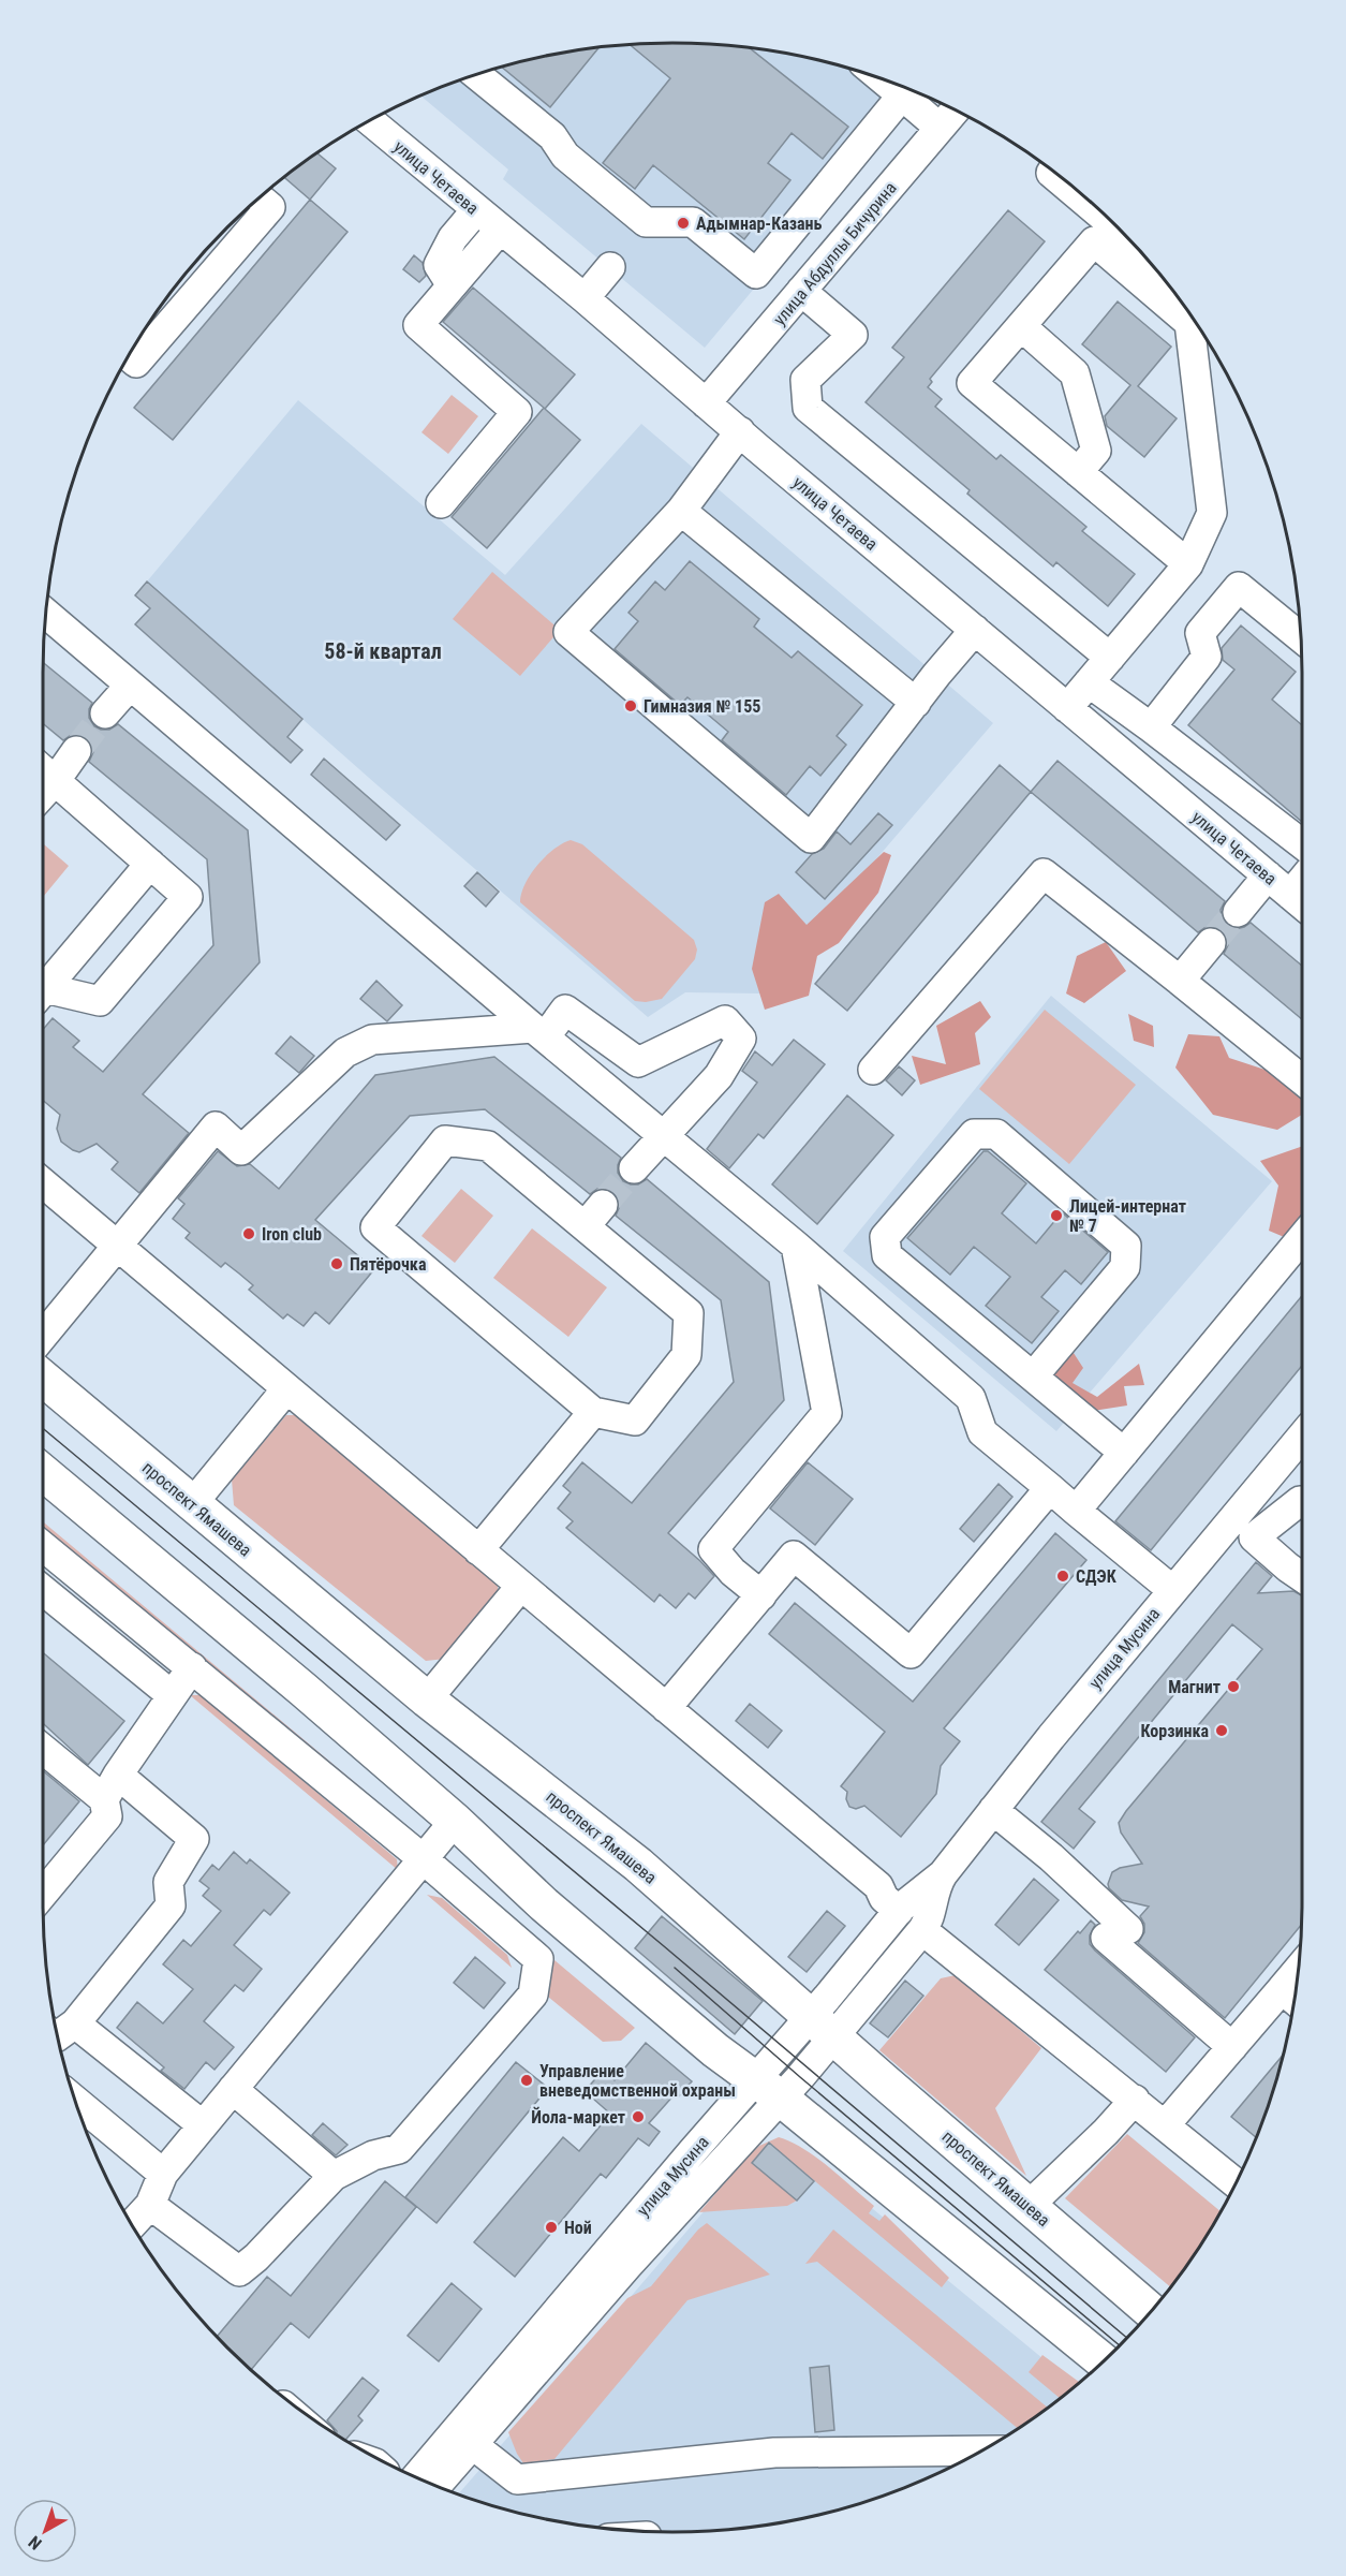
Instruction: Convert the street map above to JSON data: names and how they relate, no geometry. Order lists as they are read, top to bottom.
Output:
{
  "streets": {
    "main road": ["проспект Ямашева"],
    "street": ["улица Четаева", "улица Абдуллы Бичурина", "улица Мусина"]
  },
  "crossings": [
    ["улица Четаева", "улица Абдуллы Бичурина"],
    ["проспект Ямашева", "улица Мусина"]
  ],
  "districts": ["58-й квартал"],
  "places": [
    "Адымнар-Казань",
    "Гимназия № 155",
    "Лицей-интернат № 7",
    "Iron club",
    "Пятёрочка",
    "СДЭК",
    "Магнит",
    "Корзинка",
    "Управление вневедомственной охраны",
    "Йола-маркет",
    "Ной"
  ],
  "north": "bottom left"
}
